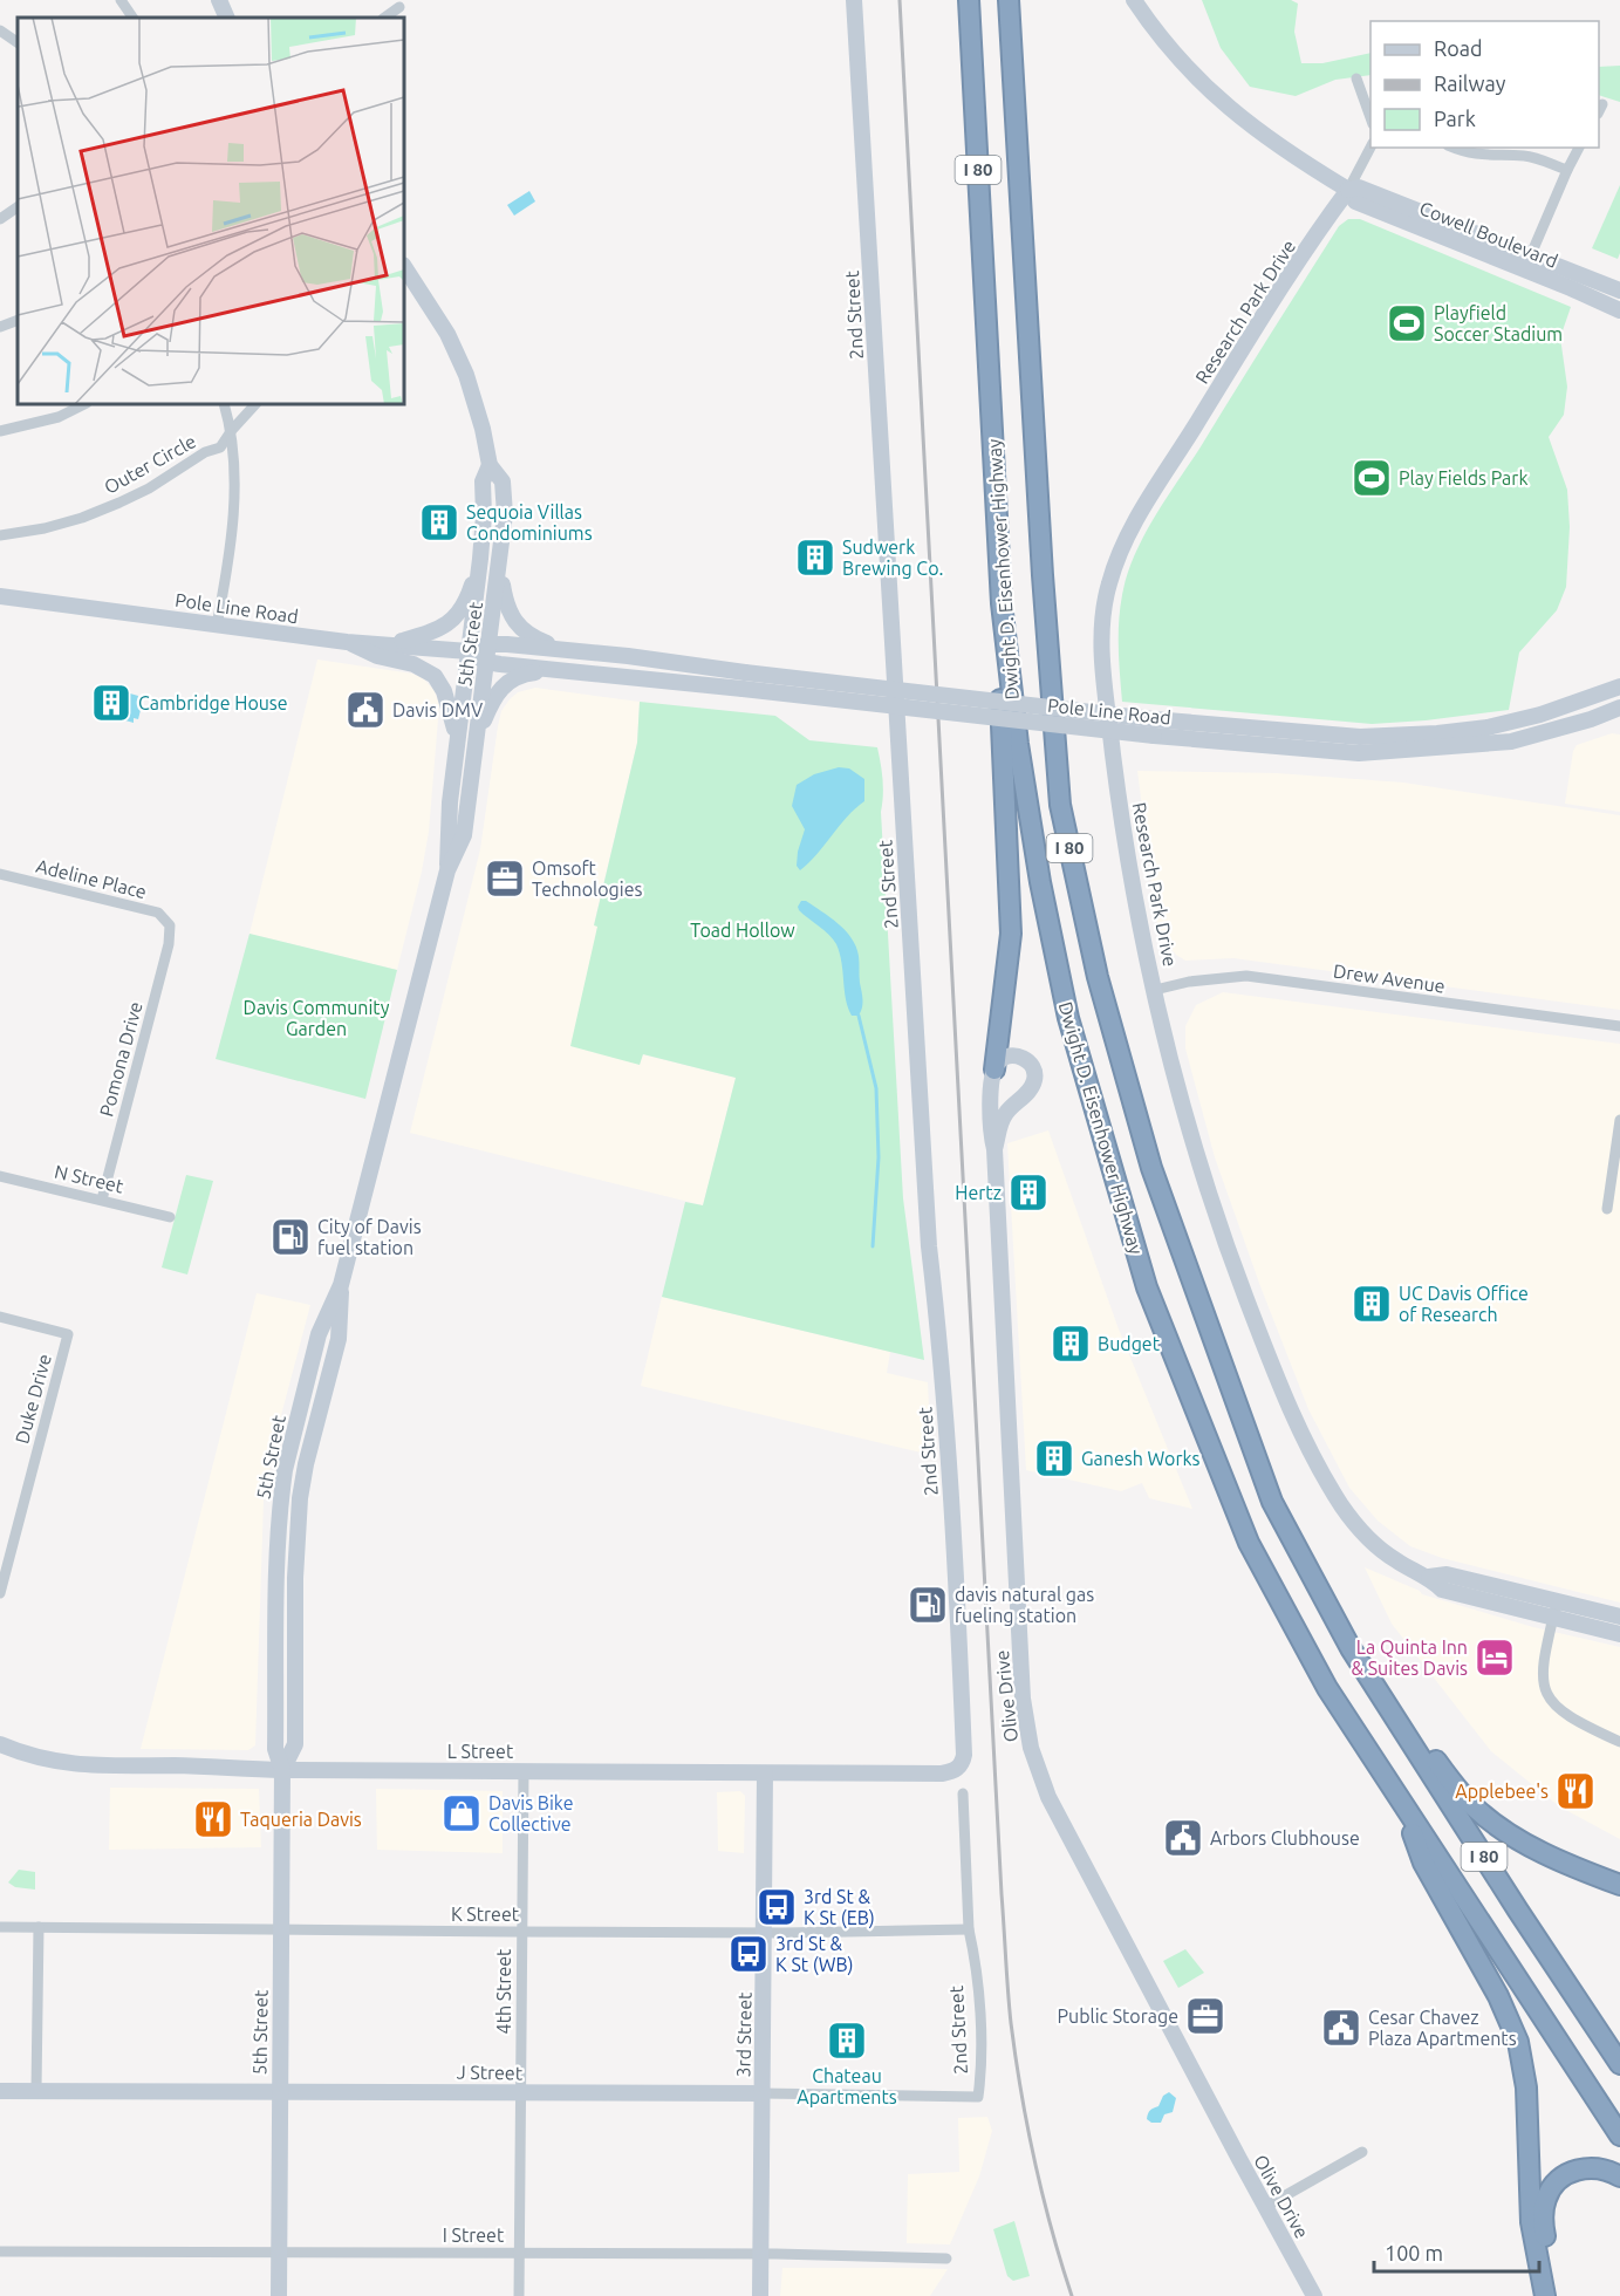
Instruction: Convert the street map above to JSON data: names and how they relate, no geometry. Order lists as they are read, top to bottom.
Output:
{
  "streets": {
    "highway": ["I 80", "Dwight D. Eisenhower Highway"],
    "street": [
      "Cowell Boulevard",
      "Research Park Drive",
      "2nd Street",
      "Outer Circle",
      "Pole Line Road",
      "5th Street",
      "Adeline Place",
      "Drew Avenue",
      "Pomona Drive",
      "N Street",
      "Duke Drive",
      "Olive Drive",
      "L Street",
      "K Street",
      "4th Street",
      "3rd Street",
      "J Street",
      "I Street"
    ]
  },
  "crossings": [
    ["Cowell Boulevard", "Research Park Drive"],
    ["Research Park Drive", "Drew Avenue"],
    ["2nd Street", "L Street"],
    ["2nd Street", "K Street"],
    ["2nd Street", "J Street"],
    ["Pole Line Road", "5th Street"],
    ["5th Street", "L Street"],
    ["5th Street", "K Street"],
    ["5th Street", "J Street"],
    ["5th Street", "I Street"],
    ["Adeline Place", "Pomona Drive"],
    ["Pomona Drive", "N Street"],
    ["L Street", "4th Street"],
    ["L Street", "3rd Street"],
    ["K Street", "4th Street"],
    ["K Street", "3rd Street"],
    ["4th Street", "J Street"],
    ["4th Street", "I Street"],
    ["3rd Street", "J Street"],
    ["3rd Street", "I Street"]
  ],
  "parks": ["Toad Hollow", "Davis Community Garden"],
  "places": {
    "sports": ["Playfield Soccer Stadium", "Play Fields Park"],
    "building": [
      "Sequoia Villas Condominiums",
      "Sudwerk Brewing Co.",
      "Cambridge House",
      "Hertz",
      "UC Davis Office of Research",
      "Budget",
      "Ganesh Works",
      "Chateau Apartments"
    ],
    "public building": ["Davis DMV", "Arbors Clubhouse", "Cesar Chavez Plaza Apartments"],
    "office": ["Omsoft Technologies", "Public Storage"],
    "fuel station": ["City of Davis fuel station", "davis natural gas fueling station"],
    "hotel": ["La Quinta Inn & Suites Davis"],
    "restaurant": ["Applebee's", "Taqueria Davis"],
    "shop": ["Davis Bike Collective"],
    "bus stop": ["3rd St & K St (EB)", "3rd St & K St (WB)"]
  },
  "legend": ["Road", "Railway", "Park"],
  "scale_bar": "100 m"
}
